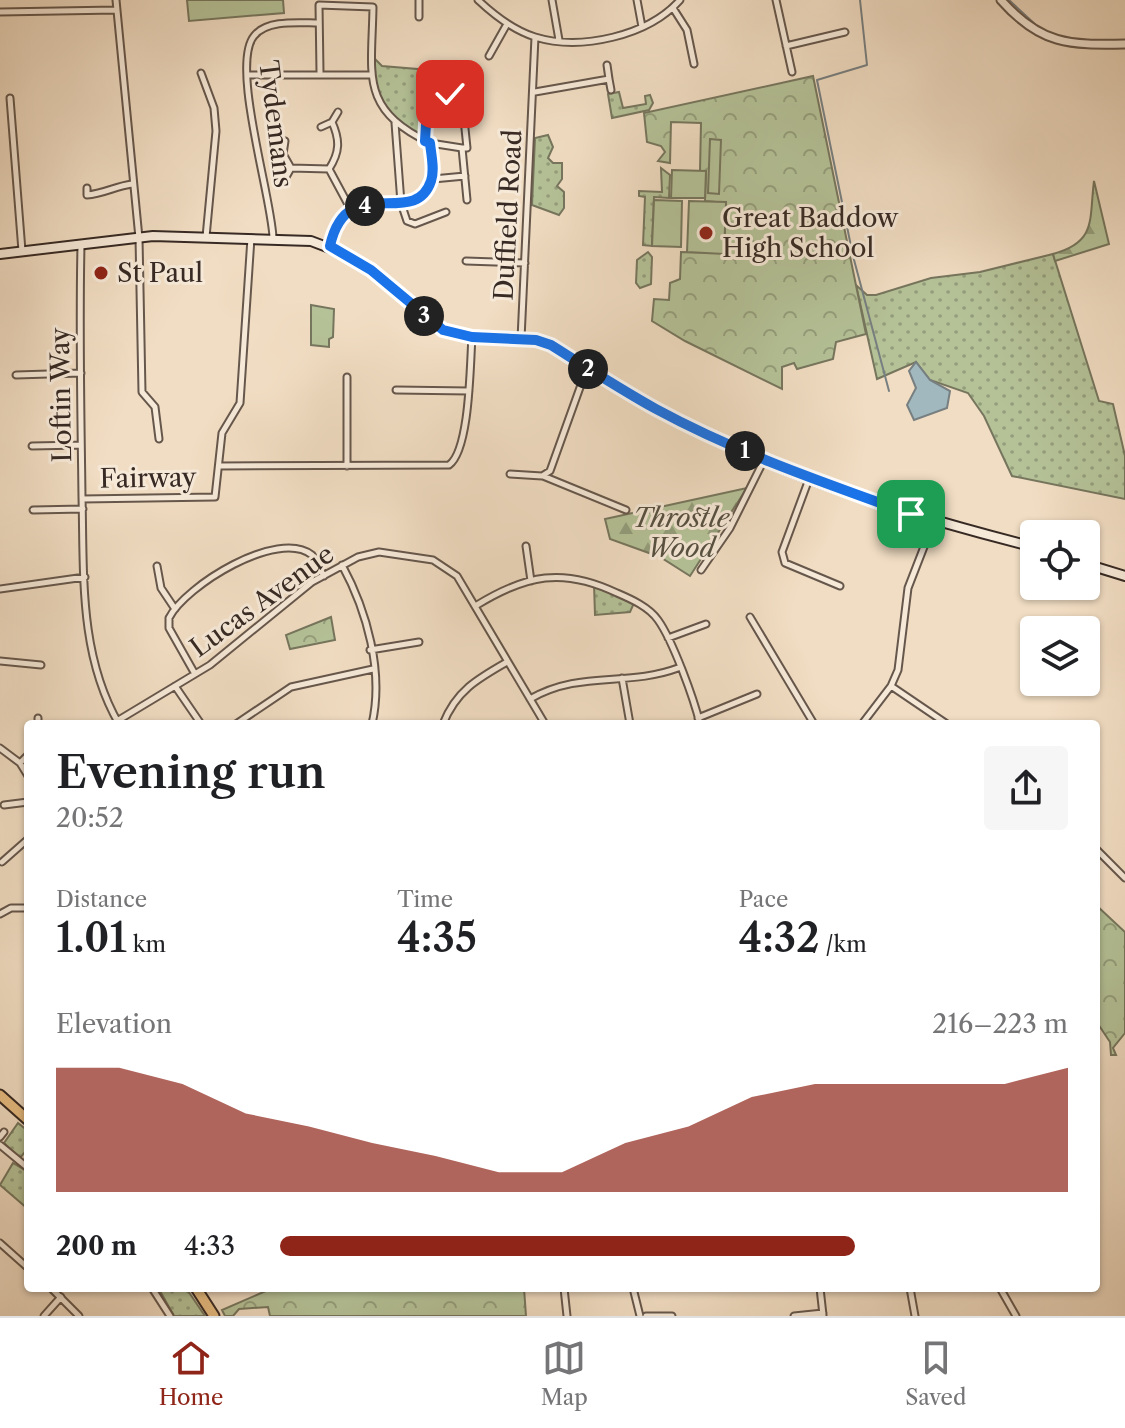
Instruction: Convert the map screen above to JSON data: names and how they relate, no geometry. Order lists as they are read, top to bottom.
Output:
{
  "streets": {
    "street": [
      "Tydemans",
      "Duffield Road",
      "Loftin Way",
      "Fairway",
      "Lucas Avenue"
    ]
  },
  "crossings": [
    ["Loftin Way", "Fairway"]
  ],
  "parks": ["Throstle Wood"],
  "places": ["Great Baddow High School", "St Paul"],
  "page": {
    "pins": [
      "4",
      "3",
      "2",
      "1"
    ],
    "heading": ["Evening run", "20:52"],
    "stats": [
      ["Distance", "1.01 km"],
      ["Time", "4:35"],
      ["Pace", "4:32 /km"]
    ],
    "chart": ["Elevation", "216–223 m"],
    "list": [
      {
        "name": "200 m",
        "note": "4:33"
      }
    ],
    "tabs": ["Home", "Map", "Saved"]
  }
}
